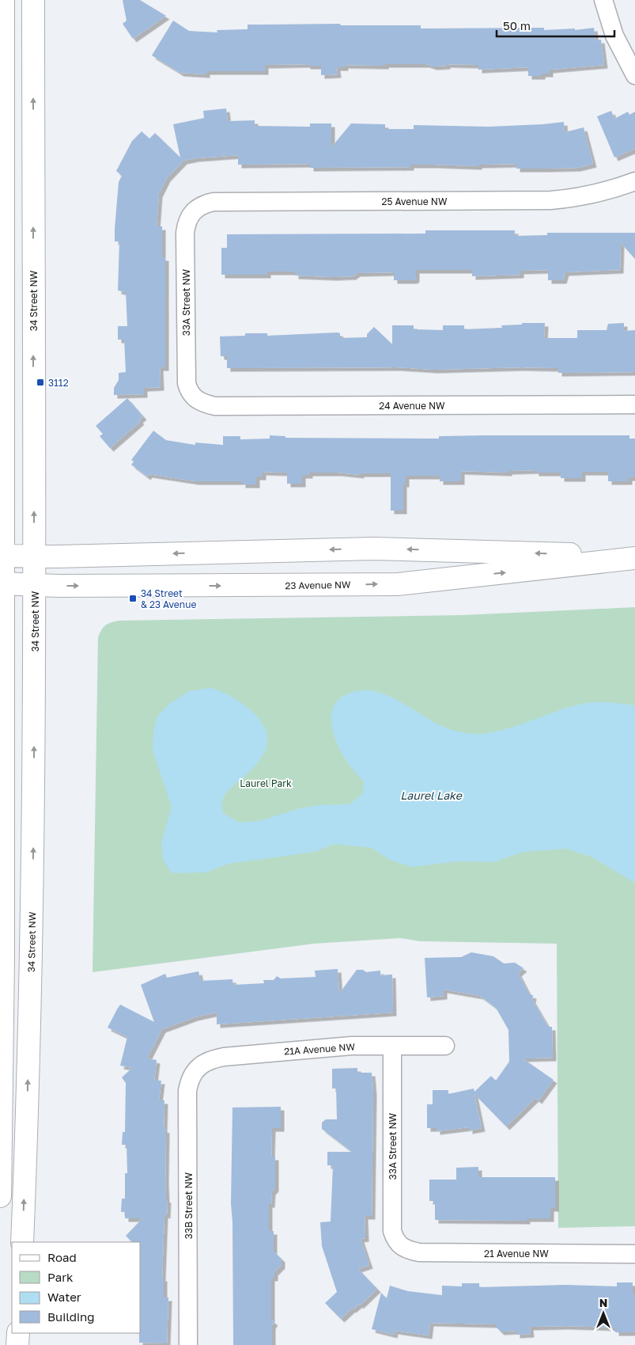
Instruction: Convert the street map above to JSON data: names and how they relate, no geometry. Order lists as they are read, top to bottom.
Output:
{
  "streets": {
    "main road": ["34 Street NW", "23 Avenue NW"],
    "street": [
      "25 Avenue NW",
      "33A Street NW",
      "24 Avenue NW",
      "21A Avenue NW",
      "33B Street NW",
      "21 Avenue NW"
    ]
  },
  "crossings": [
    ["25 Avenue NW", "33A Street NW"],
    ["34 Street NW", "23 Avenue NW"],
    ["33A Street NW", "24 Avenue NW"],
    ["33A Street NW", "21A Avenue NW"],
    ["33A Street NW", "21 Avenue NW"],
    ["21A Avenue NW", "33B Street NW"]
  ],
  "water": ["Laurel Lake"],
  "parks": ["Laurel Park"],
  "places": {
    "transit": ["3112", "34 Street & 23 Avenue"]
  },
  "legend": [
    "Road",
    "Park",
    "Water",
    "Building"
  ],
  "scale_bar": "50 m",
  "north": "top"
}
